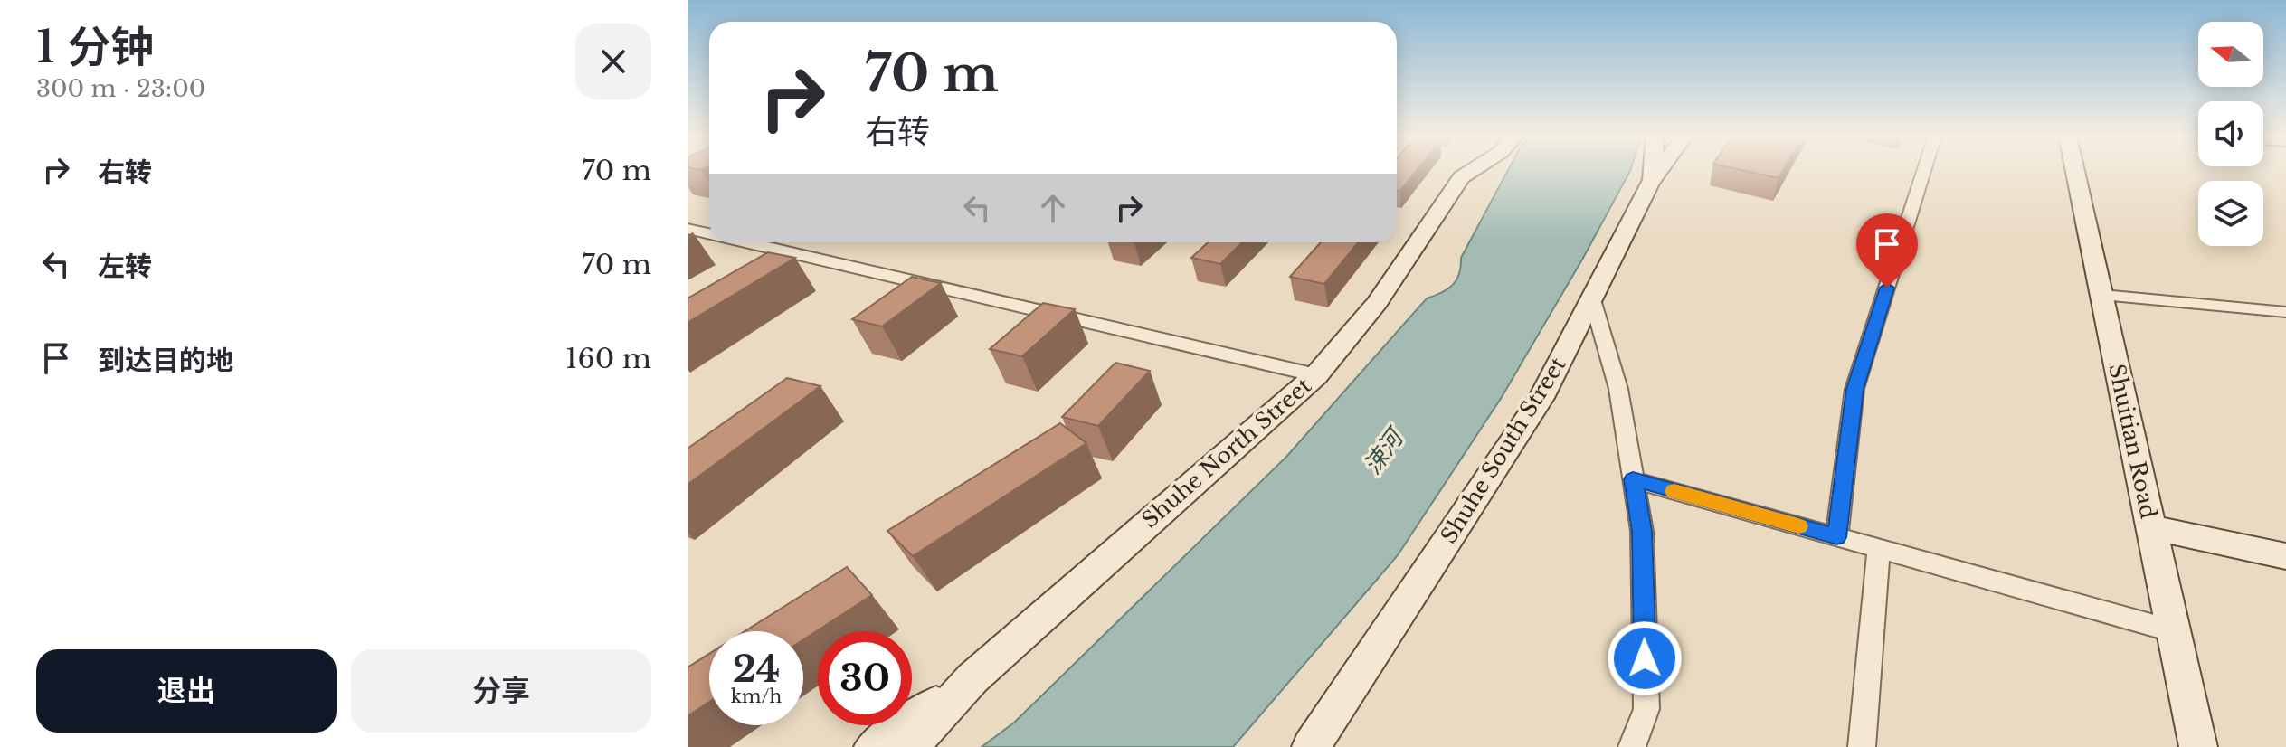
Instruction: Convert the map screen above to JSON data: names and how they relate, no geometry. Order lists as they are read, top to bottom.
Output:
{
  "streets": {
    "main road": ["Shuitian Road", "Shuhe South Street", "Shuhe North Street"]
  },
  "water": ["涑河"],
  "north": "left",
  "page": {
    "heading": ["1 分钟", "300 m · 23:00"],
    "turn": ["70 m", "右转"],
    "list": [
      {
        "name": "右转",
        "value": "70 m"
      },
      {
        "name": "左转",
        "value": "70 m"
      },
      {
        "name": "到达目的地",
        "value": "160 m"
      }
    ],
    "speed": "24 km/h",
    "limit": "30",
    "buttons": ["退出", "分享"]
  }
}
